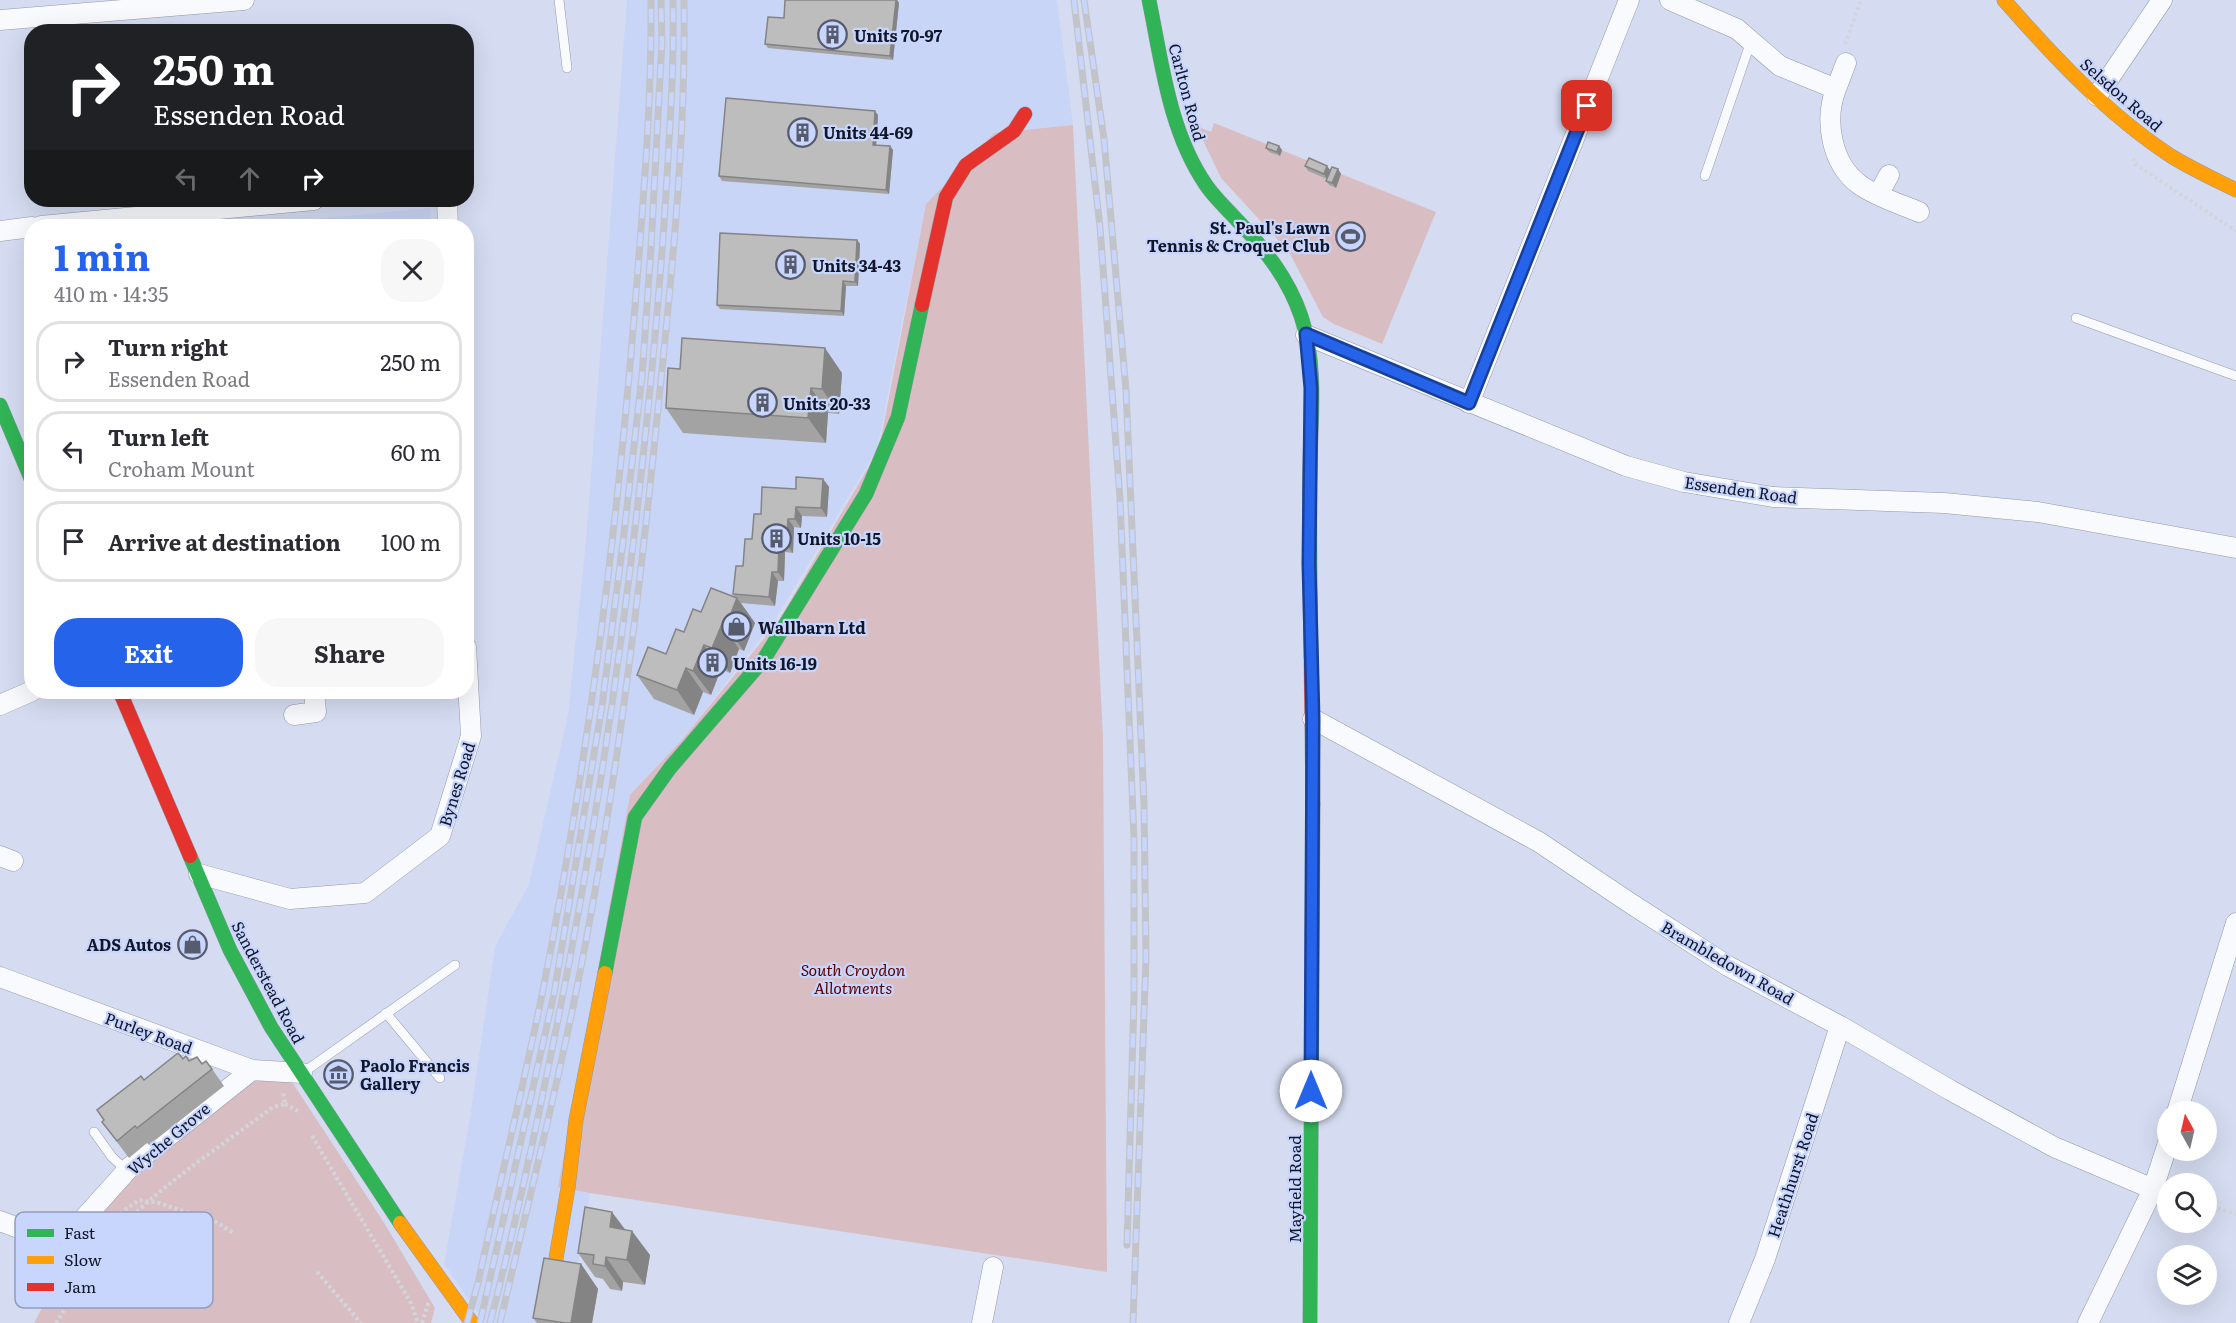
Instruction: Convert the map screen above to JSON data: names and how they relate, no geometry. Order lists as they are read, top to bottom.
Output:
{
  "streets": {
    "street": [
      "Carlton Road",
      "Selsdon Road",
      "Essenden Road",
      "Bynes Road",
      "Brambledown Road",
      "Sanderstead Road",
      "Purley Road",
      "Wyche Grove",
      "Heathhurst Road",
      "Mayfield Road"
    ]
  },
  "crossings": [
    ["Carlton Road", "Essenden Road"],
    ["Carlton Road", "Mayfield Road"],
    ["Essenden Road", "Mayfield Road"],
    ["Bynes Road", "Sanderstead Road"],
    ["Brambledown Road", "Heathhurst Road"],
    ["Brambledown Road", "Mayfield Road"],
    ["Sanderstead Road", "Purley Road"],
    ["Purley Road", "Wyche Grove"]
  ],
  "parks": ["South Croydon Allotments"],
  "places": {
    "building": [
      "Units 70-97",
      "Units 44-69",
      "Units 34-43",
      "Units 20-33",
      "Units 10-15",
      "Units 16-19"
    ],
    "sports": ["St. Paul's Lawn Tennis & Croquet Club"],
    "shop": ["Wallbarn Ltd", "ADS Autos"],
    "museum": ["Paolo Francis Gallery"]
  },
  "legend": ["Fast", "Slow", "Jam"],
  "north": "top",
  "page": {
    "turn": ["250 m", "Essenden Road"],
    "heading": ["1 min", "410 m · 14:35"],
    "list": [
      {
        "name": "Turn right",
        "note": "Essenden Road",
        "value": "250 m"
      },
      {
        "name": "Turn left",
        "note": "Croham Mount",
        "value": "60 m"
      },
      {
        "name": "Arrive at destination",
        "value": "100 m"
      }
    ],
    "buttons": ["Exit", "Share"]
  }
}
